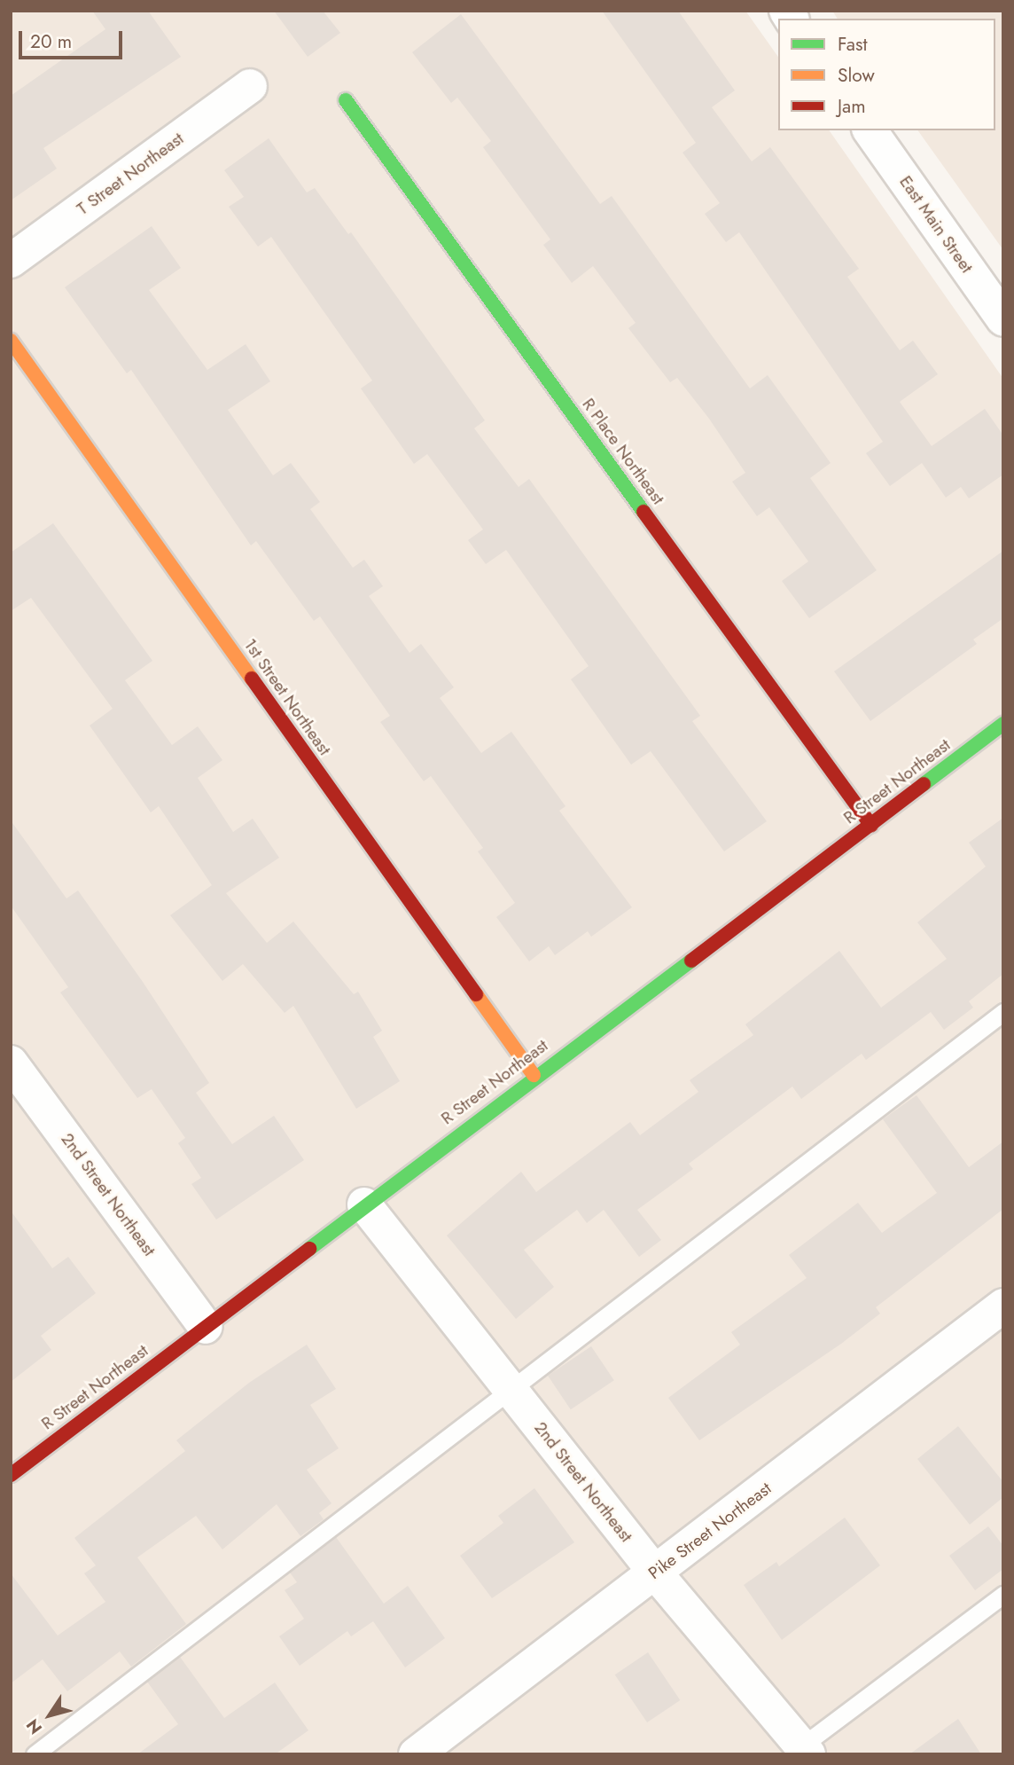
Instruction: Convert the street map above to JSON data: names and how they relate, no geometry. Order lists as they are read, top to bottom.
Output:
{
  "streets": {
    "street": [
      "T Street Northeast",
      "East Main Street",
      "R Place Northeast",
      "1st Street Northeast",
      "R Street Northeast",
      "2nd Street Northeast",
      "Pike Street Northeast"
    ]
  },
  "crossings": [
    ["R Place Northeast", "R Street Northeast"],
    ["1st Street Northeast", "R Street Northeast"],
    ["R Street Northeast", "2nd Street Northeast"],
    ["2nd Street Northeast", "Pike Street Northeast"]
  ],
  "legend": ["Fast", "Slow", "Jam"],
  "scale_bar": "20 m",
  "north": "bottom left"
}
